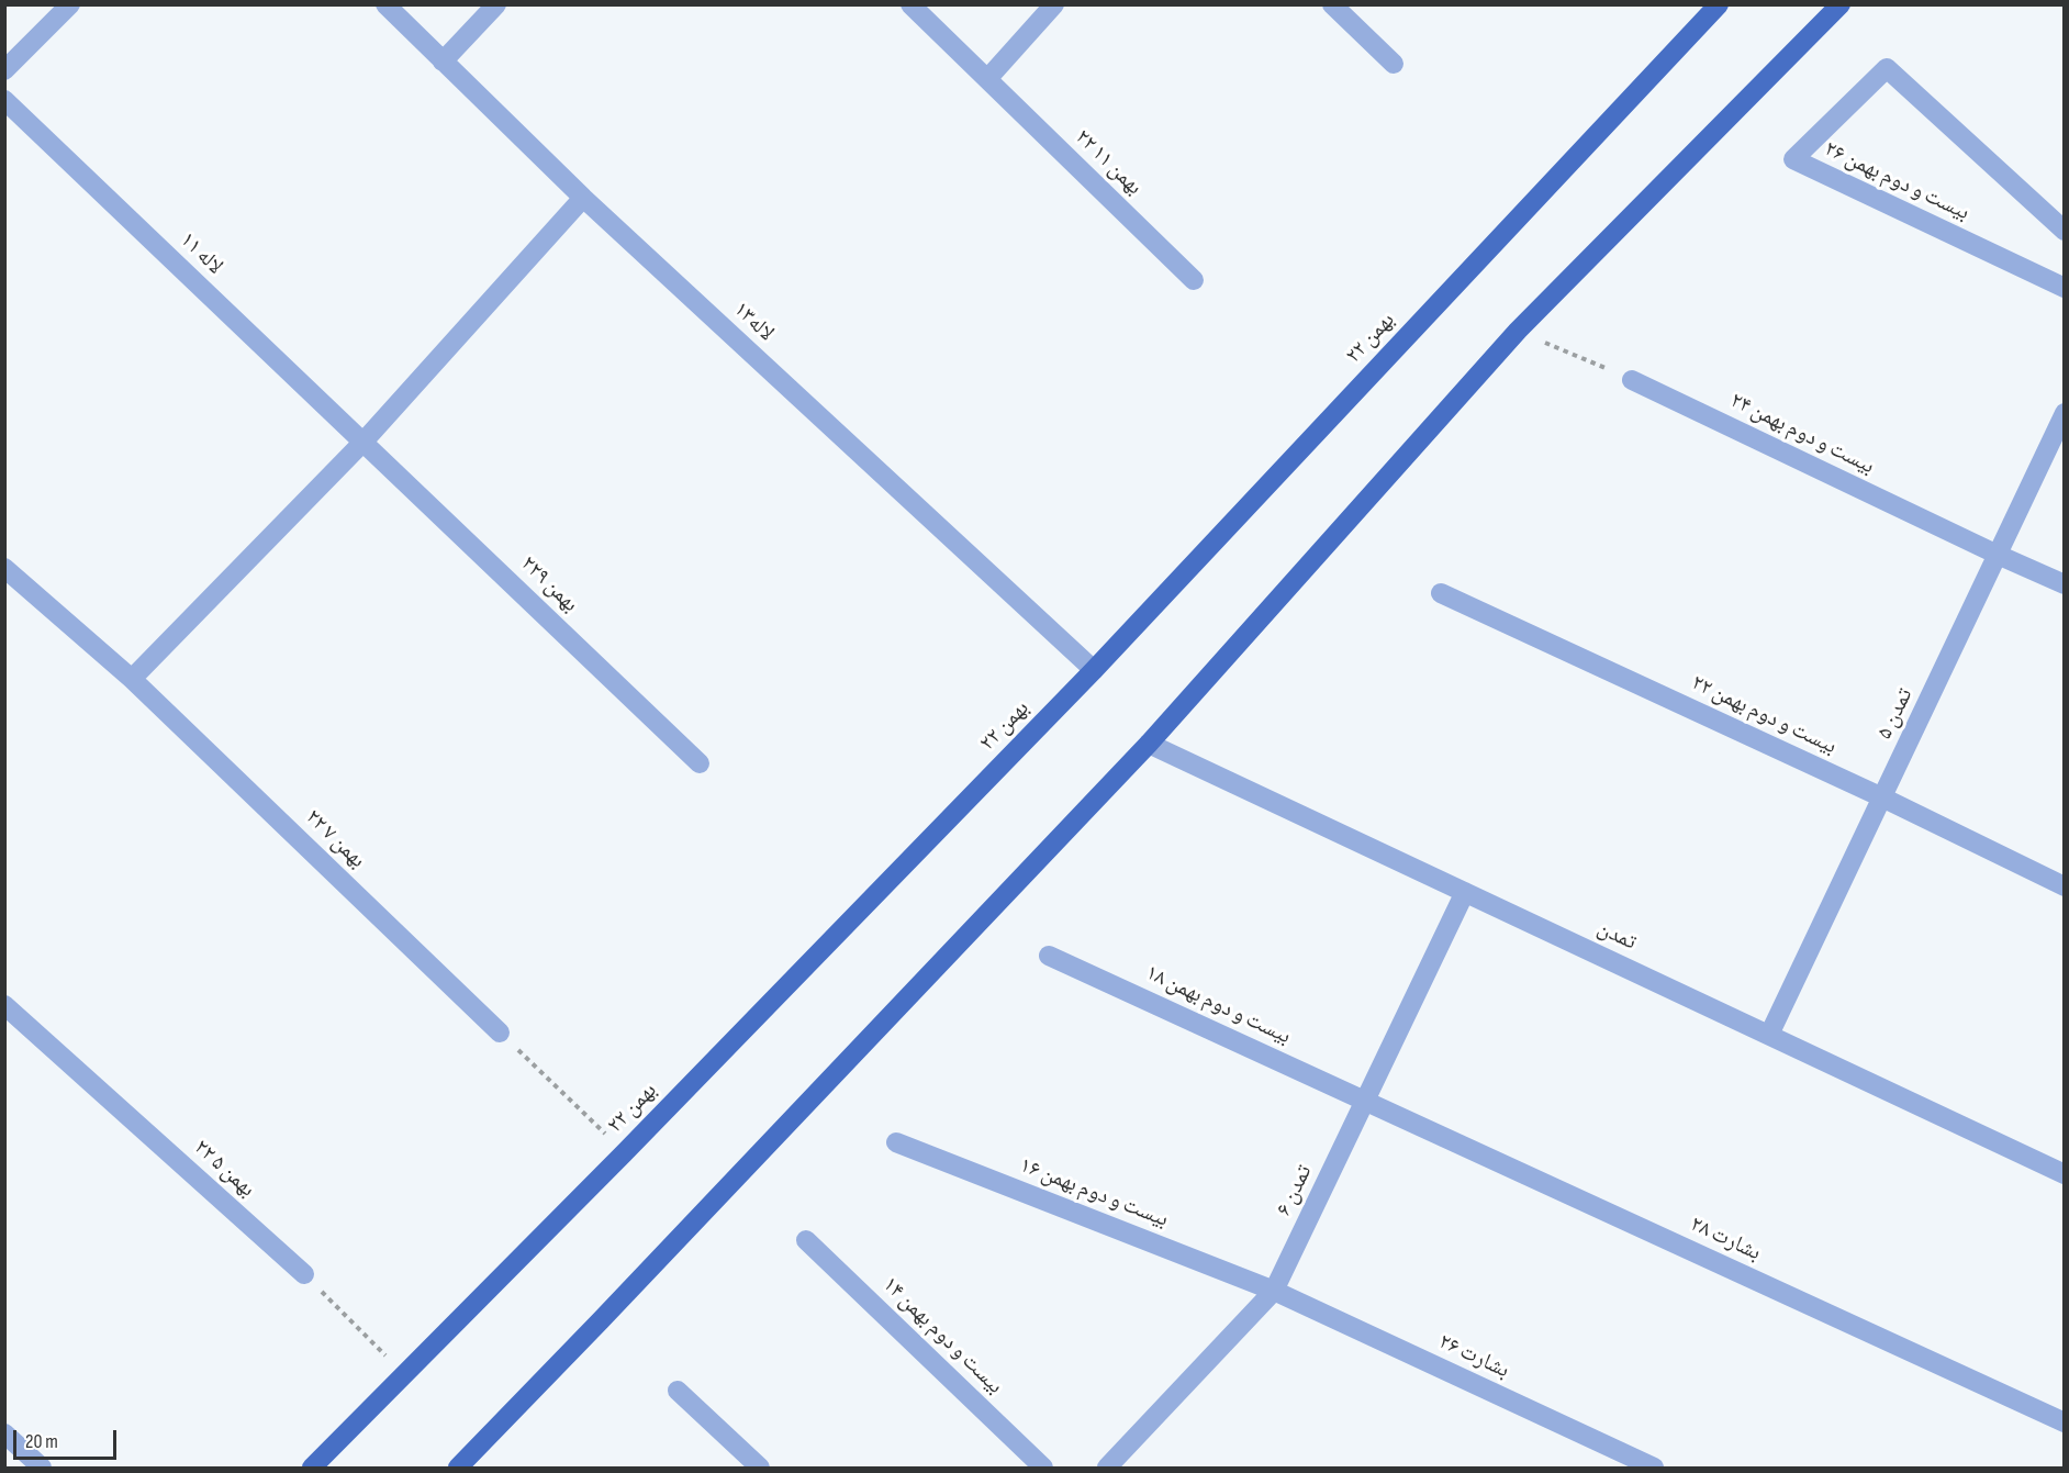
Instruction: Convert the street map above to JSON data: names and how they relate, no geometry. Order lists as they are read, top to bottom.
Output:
{
  "streets": {
    "main road": ["۲۲ بهمن"],
    "street": [
      "۲۲ بهمن ۱۱",
      "بیست و دوم بهمن ۲۶",
      "لاله ۱۱",
      "لاله۱۳",
      "بیست و دوم بهمن ۲۴",
      "۲۲بهمن ۹",
      "تمدن ۵",
      "بیست و دوم بهمن ۲۲",
      "۲۲ بهمن ۷",
      "تمدن",
      "بیست و دوم بهمن ۱۸",
      "۲۲ بهمن ۵",
      "تمدن ۶",
      "بیست و دوم بهمن ۱۶",
      "بشارت ۲۸",
      "بیست و دوم بهمن ۱۴",
      "بشارت ۲۶"
    ]
  },
  "crossings": [
    ["لاله ۱۱", "۲۲بهمن ۹"],
    ["لاله۱۳", "۲۲ بهمن"],
    ["بیست و دوم بهمن ۲۴", "تمدن ۵"],
    ["تمدن ۵", "بیست و دوم بهمن ۲۲"],
    ["تمدن ۵", "تمدن"],
    ["تمدن", "تمدن ۶"],
    ["بیست و دوم بهمن ۱۸", "تمدن ۶"],
    ["بیست و دوم بهمن ۱۸", "بشارت ۲۸"],
    ["تمدن ۶", "بیست و دوم بهمن ۱۶"],
    ["تمدن ۶", "بشارت ۲۸"],
    ["تمدن ۶", "بشارت ۲۶"],
    ["بیست و دوم بهمن ۱۶", "بشارت ۲۶"]
  ],
  "scale_bar": "20 m"
}
